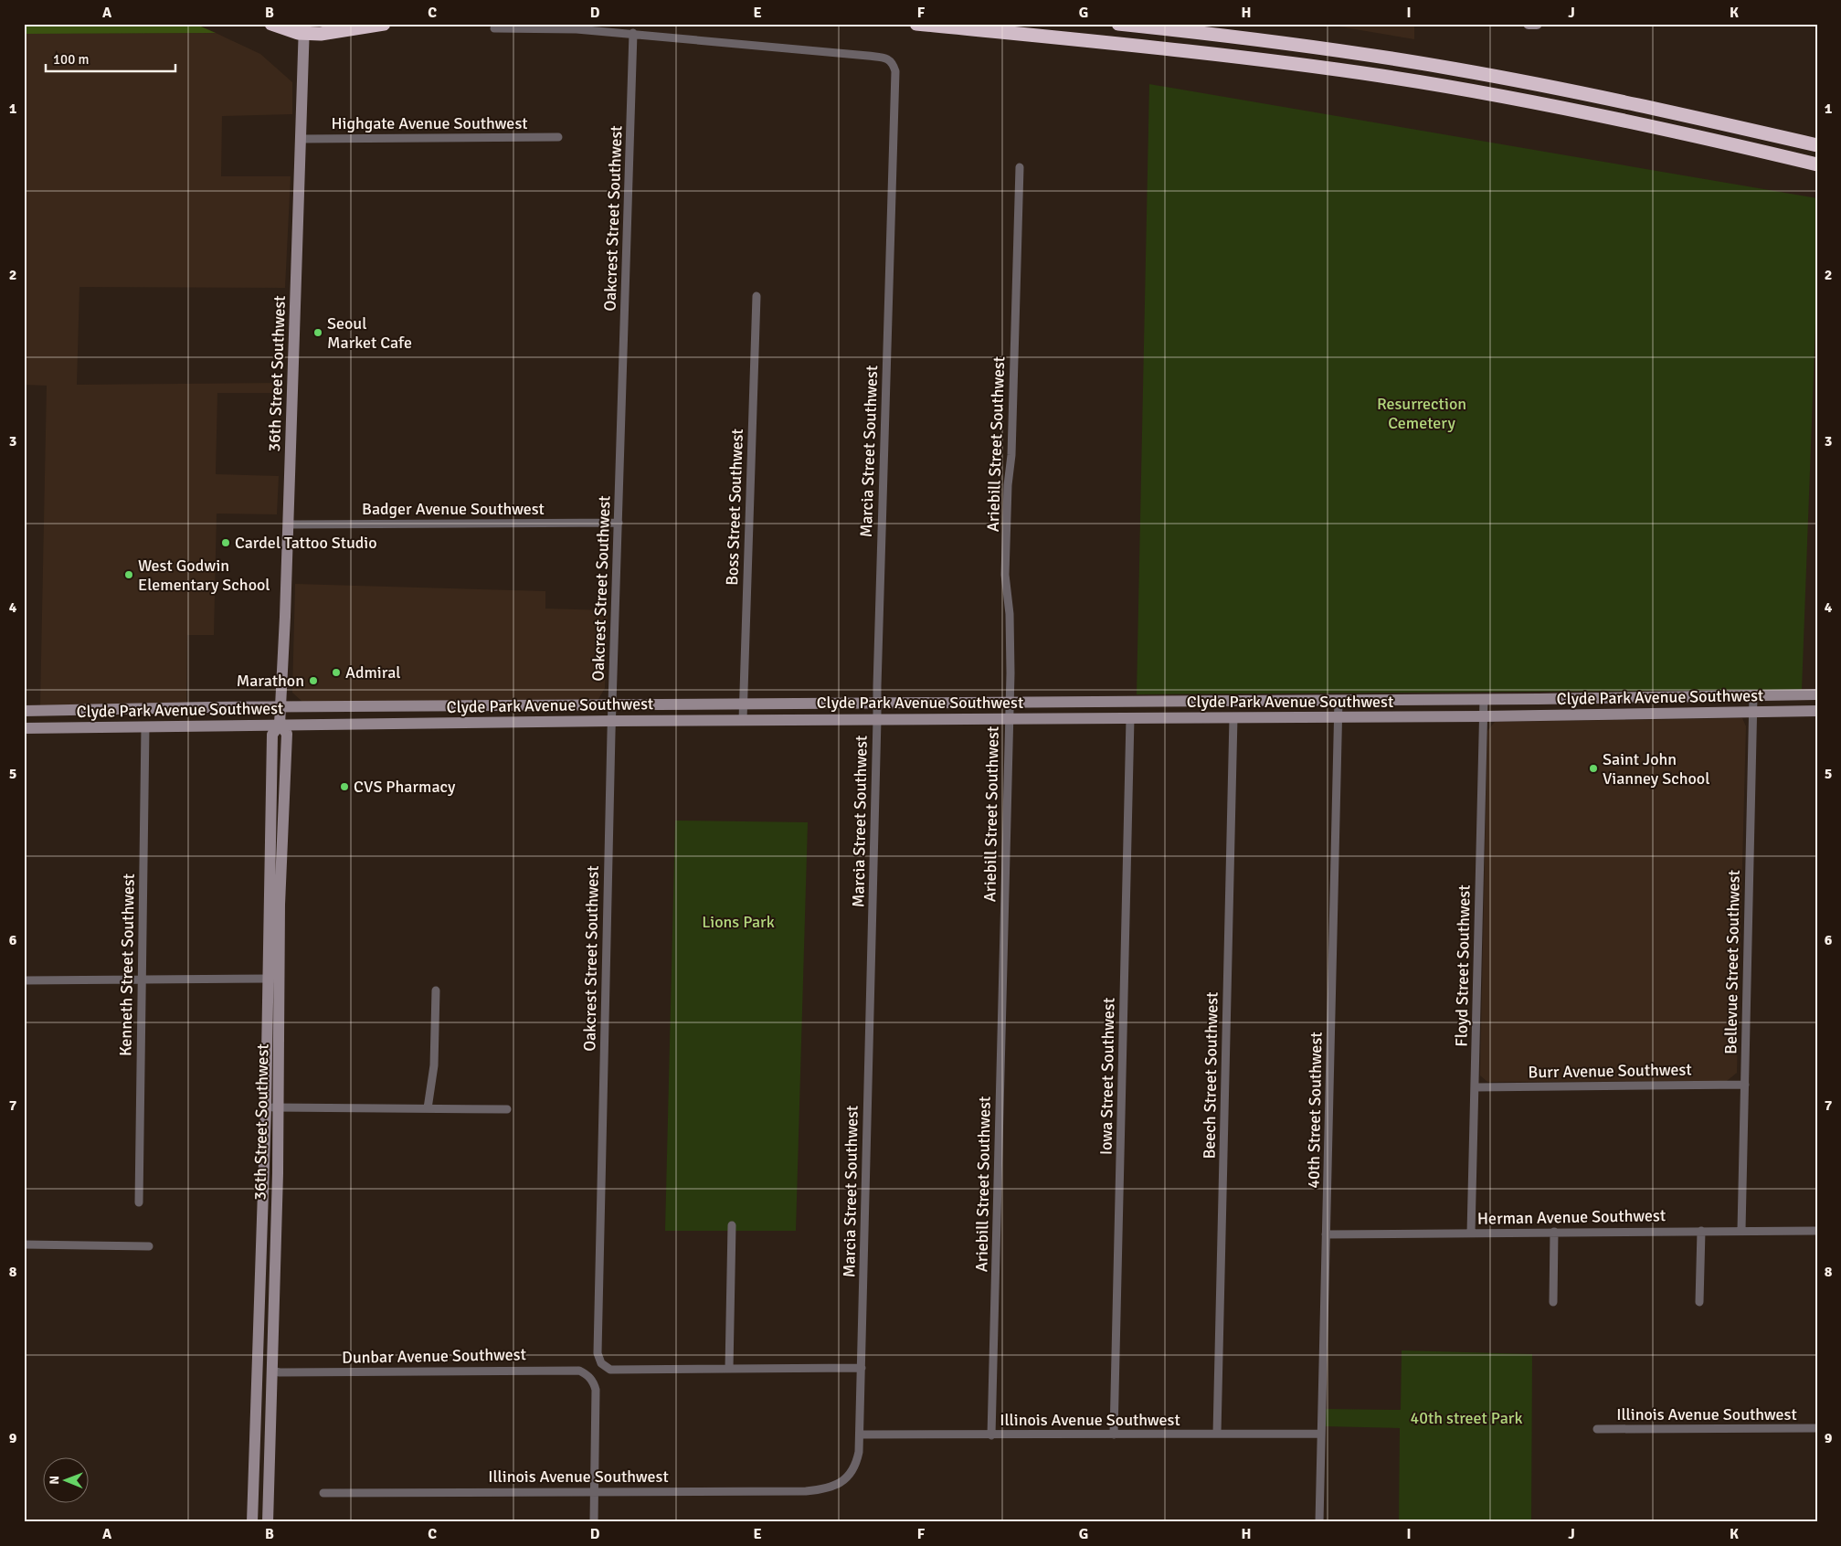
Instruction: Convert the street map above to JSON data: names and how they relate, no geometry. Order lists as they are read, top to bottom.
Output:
{
  "streets": {
    "main road": ["36th Street Southwest", "Clyde Park Avenue Southwest"],
    "street": [
      "Highgate Avenue Southwest",
      "Oakcrest Street Southwest",
      "Ariebill Street Southwest",
      "Marcia Street Southwest",
      "Boss Street Southwest",
      "Badger Avenue Southwest",
      "Bellevue Street Southwest",
      "Kenneth Street Southwest",
      "Floyd Street Southwest",
      "Burr Avenue Southwest",
      "Beech Street Southwest",
      "Iowa Street Southwest",
      "40th Street Southwest",
      "Herman Avenue Southwest",
      "Dunbar Avenue Southwest",
      "Illinois Avenue Southwest"
    ]
  },
  "crossings": [
    ["Highgate Avenue Southwest", "36th Street Southwest"],
    ["Oakcrest Street Southwest", "Marcia Street Southwest"],
    ["Oakcrest Street Southwest", "Badger Avenue Southwest"],
    ["Oakcrest Street Southwest", "Clyde Park Avenue Southwest"],
    ["36th Street Southwest", "Badger Avenue Southwest"],
    ["36th Street Southwest", "Clyde Park Avenue Southwest"],
    ["36th Street Southwest", "Dunbar Avenue Southwest"],
    ["Ariebill Street Southwest", "Clyde Park Avenue Southwest"],
    ["Ariebill Street Southwest", "Illinois Avenue Southwest"],
    ["Marcia Street Southwest", "Clyde Park Avenue Southwest"],
    ["Marcia Street Southwest", "Illinois Avenue Southwest"],
    ["Boss Street Southwest", "Clyde Park Avenue Southwest"],
    ["Clyde Park Avenue Southwest", "Bellevue Street Southwest"],
    ["Clyde Park Avenue Southwest", "Kenneth Street Southwest"],
    ["Clyde Park Avenue Southwest", "Floyd Street Southwest"],
    ["Clyde Park Avenue Southwest", "Beech Street Southwest"],
    ["Clyde Park Avenue Southwest", "Iowa Street Southwest"],
    ["Clyde Park Avenue Southwest", "40th Street Southwest"],
    ["Bellevue Street Southwest", "Burr Avenue Southwest"],
    ["Bellevue Street Southwest", "Herman Avenue Southwest"],
    ["Floyd Street Southwest", "Burr Avenue Southwest"],
    ["Floyd Street Southwest", "Herman Avenue Southwest"],
    ["Beech Street Southwest", "Illinois Avenue Southwest"],
    ["Iowa Street Southwest", "Illinois Avenue Southwest"],
    ["40th Street Southwest", "Herman Avenue Southwest"],
    ["40th Street Southwest", "Illinois Avenue Southwest"],
    ["Dunbar Avenue Southwest", "Illinois Avenue Southwest"]
  ],
  "parks": ["Resurrection Cemetery", "Lions Park", "40th street Park"],
  "places": [
    "Seoul Market Cafe",
    "Cardel Tattoo Studio",
    "West Godwin Elementary School",
    "Admiral",
    "Marathon",
    "Saint John Vianney School",
    "CVS Pharmacy"
  ],
  "scale_bar": "100 m",
  "north": "left",
  "grid": {
    "columns": [
      "A",
      "B",
      "C",
      "D",
      "E",
      "F",
      "G",
      "H",
      "I",
      "J",
      "K"
    ],
    "rows": [
      "1",
      "2",
      "3",
      "4",
      "5",
      "6",
      "7",
      "8",
      "9"
    ]
  }
}
